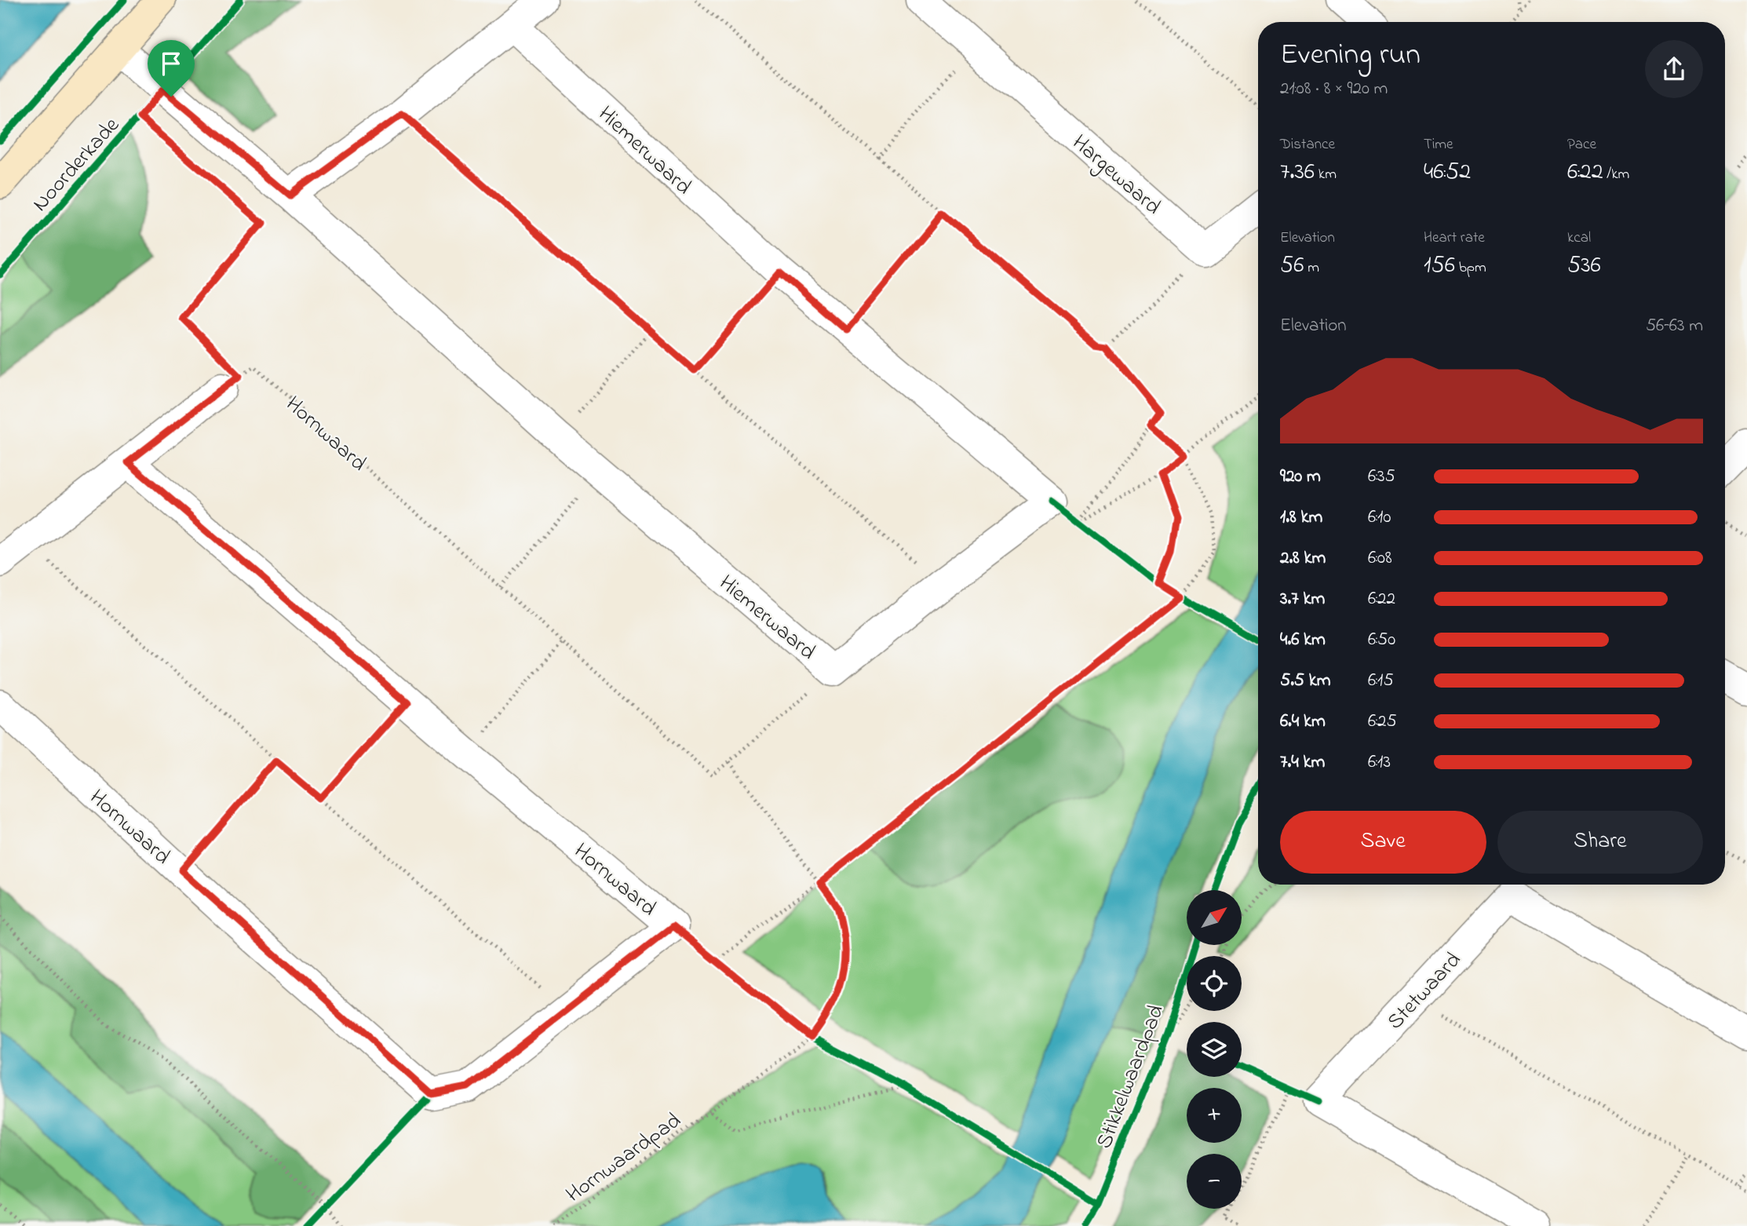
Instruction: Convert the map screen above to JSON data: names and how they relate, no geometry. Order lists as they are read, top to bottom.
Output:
{
  "streets": {
    "main road": ["Noorderkade"],
    "street": [
      "Hiemerwaard",
      "Hargewaard",
      "Hornwaard",
      "Stetwaard"
    ],
    "path": ["Hornwaardpad"],
    "cycle path": ["Stikkelwaardpad"]
  },
  "crossings": [
    ["Hiemerwaard", "Noorderkade"],
    ["Hornwaard", "Hornwaardpad"]
  ],
  "north": "top right",
  "page": {
    "heading": ["Evening run", "21:08 · 8 × 920 m"],
    "stats": [
      ["Distance", "7.36 km"],
      ["Time", "46:52"],
      ["Pace", "6:22 /km"],
      ["Elevation", "56 m"],
      ["Heart rate", "156 bpm"],
      ["kcal", "536"]
    ],
    "chart": ["Elevation", "56–63 m"],
    "list": [
      {
        "name": "920 m",
        "note": "6:35"
      },
      {
        "name": "1.8 km",
        "note": "6:10"
      },
      {
        "name": "2.8 km",
        "note": "6:08"
      },
      {
        "name": "3.7 km",
        "note": "6:22"
      },
      {
        "name": "4.6 km",
        "note": "6:50"
      },
      {
        "name": "5.5 km",
        "note": "6:15"
      },
      {
        "name": "6.4 km",
        "note": "6:25"
      },
      {
        "name": "7.4 km",
        "note": "6:13"
      }
    ],
    "buttons": ["Save", "Share"],
    "map_buttons": ["+", "−"]
  }
}
